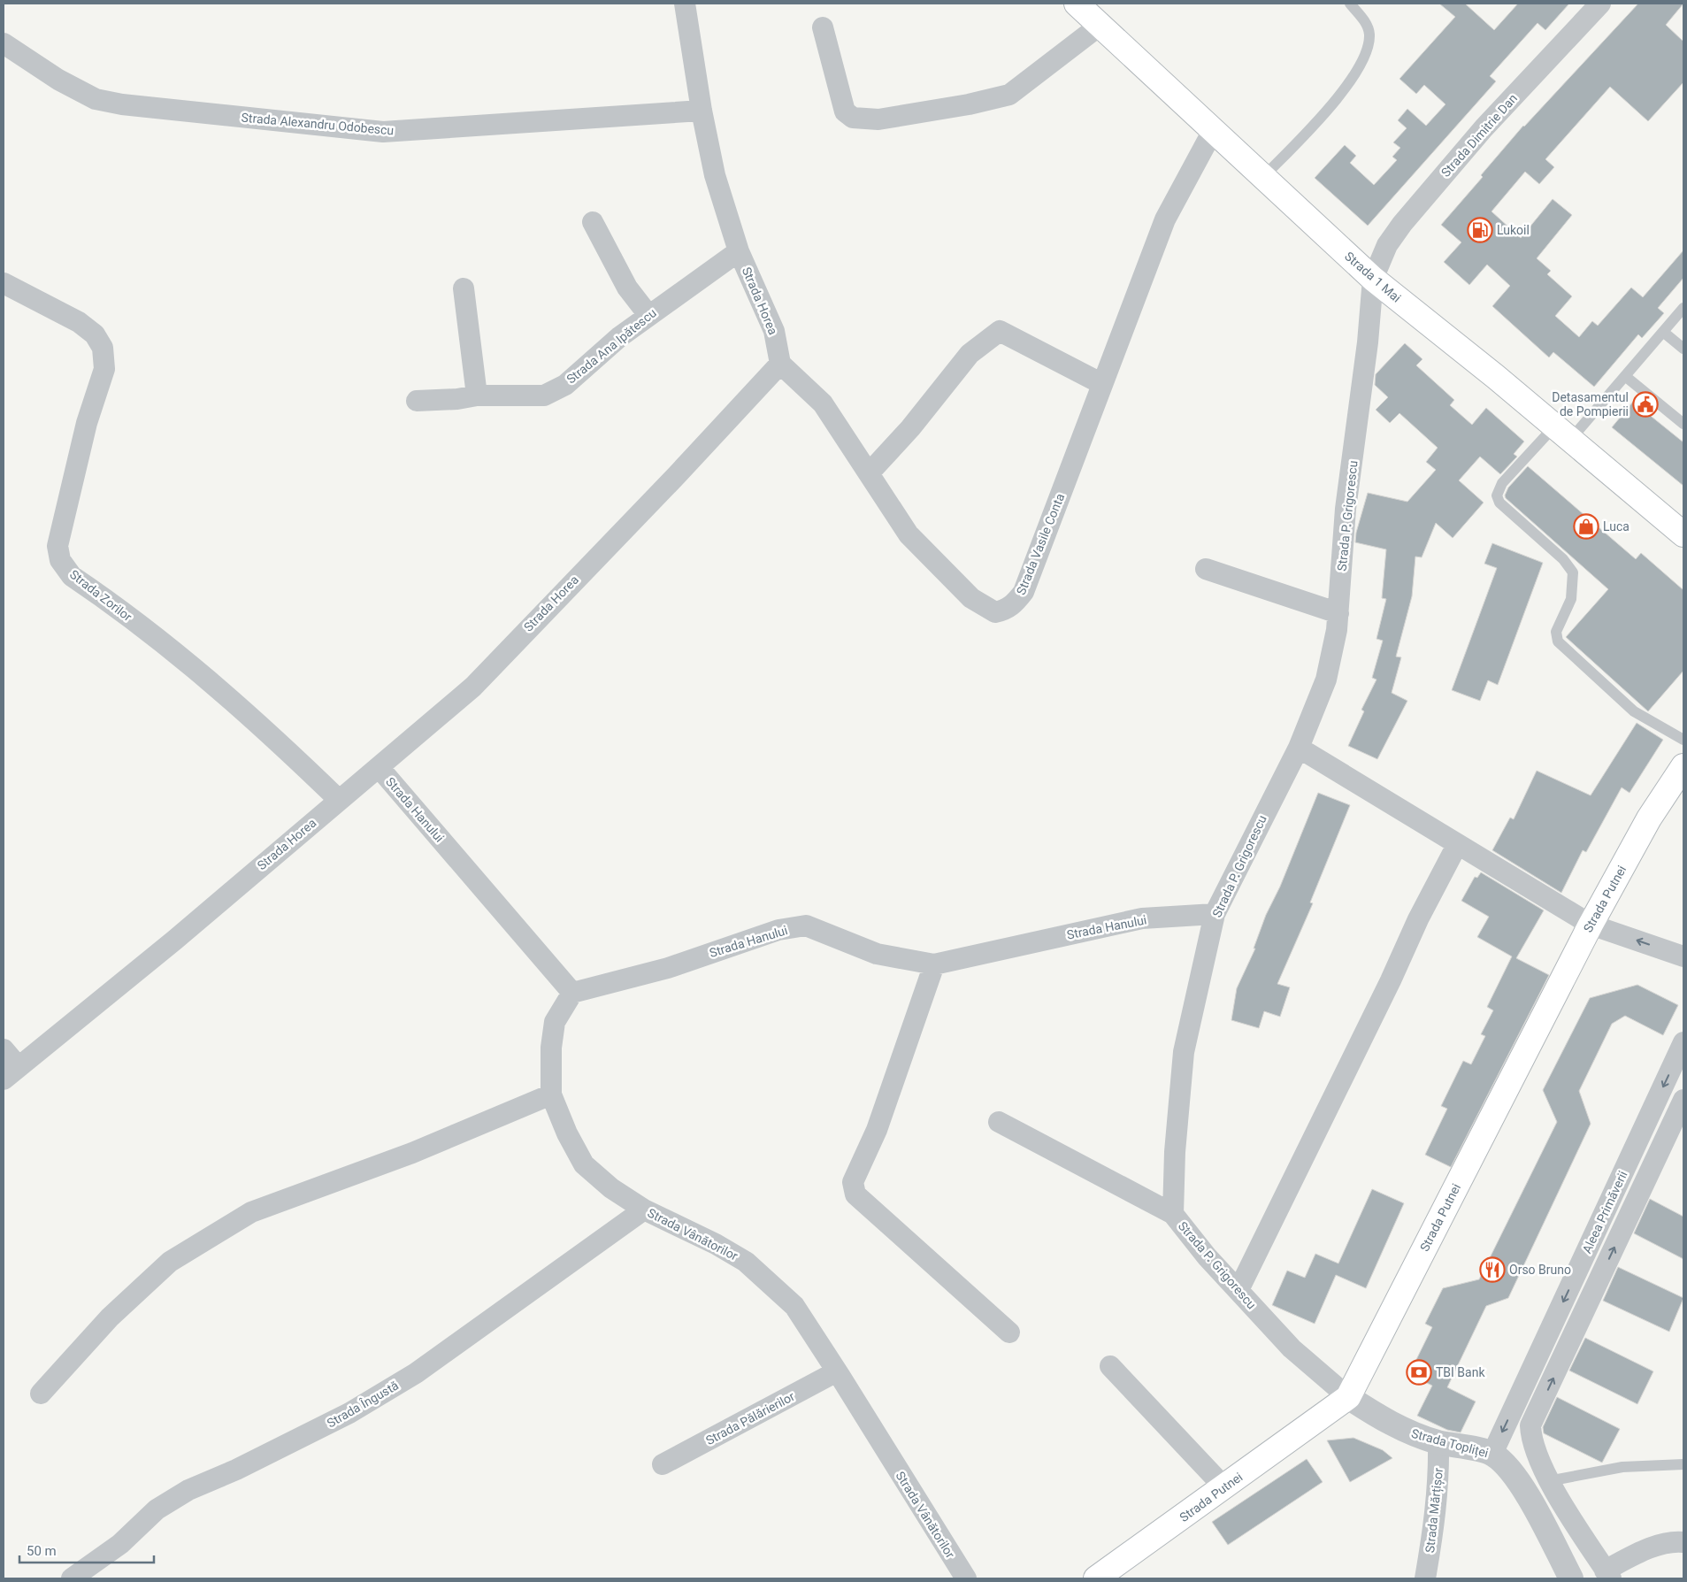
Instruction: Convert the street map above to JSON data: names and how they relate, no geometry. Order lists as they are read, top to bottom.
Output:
{
  "streets": {
    "main road": ["Strada 1 Mai", "Strada Putnei"],
    "street": [
      "Strada Alexandru Odobescu",
      "Strada Dimitrie Dan",
      "Strada Horea",
      "Strada Ana Ipătescu",
      "Strada P. Grigorescu",
      "Strada Vasile Conta",
      "Strada Zorilor",
      "Strada Hanului",
      "Aleea Primăverii",
      "Strada Vânătorilor",
      "Strada Îngustă",
      "Strada Pălărierilor",
      "Strada Topliței",
      "Strada Mărțișor"
    ]
  },
  "crossings": [
    ["Strada Alexandru Odobescu", "Strada Horea"],
    ["Strada Dimitrie Dan", "Strada 1 Mai"],
    ["Strada Dimitrie Dan", "Strada P. Grigorescu"],
    ["Strada 1 Mai", "Strada P. Grigorescu"],
    ["Strada 1 Mai", "Strada Vasile Conta"],
    ["Strada Horea", "Strada Ana Ipătescu"],
    ["Strada Horea", "Strada Vasile Conta"],
    ["Strada Horea", "Strada Zorilor"],
    ["Strada Horea", "Strada Hanului"],
    ["Strada P. Grigorescu", "Strada Hanului"],
    ["Strada P. Grigorescu", "Strada Putnei"],
    ["Strada P. Grigorescu", "Strada Topliței"],
    ["Strada Hanului", "Strada Vânătorilor"],
    ["Strada Putnei", "Strada Topliței"],
    ["Aleea Primăverii", "Strada Topliței"],
    ["Strada Vânătorilor", "Strada Îngustă"],
    ["Strada Vânătorilor", "Strada Pălărierilor"],
    ["Strada Topliței", "Strada Mărțișor"]
  ],
  "places": {
    "fuel station": ["Lukoil"],
    "public building": ["Detasamentul de Pompierii"],
    "shop": ["Luca"],
    "restaurant": ["Orso Bruno"],
    "bank": ["TBI Bank"]
  },
  "scale_bar": "50 m"
}
